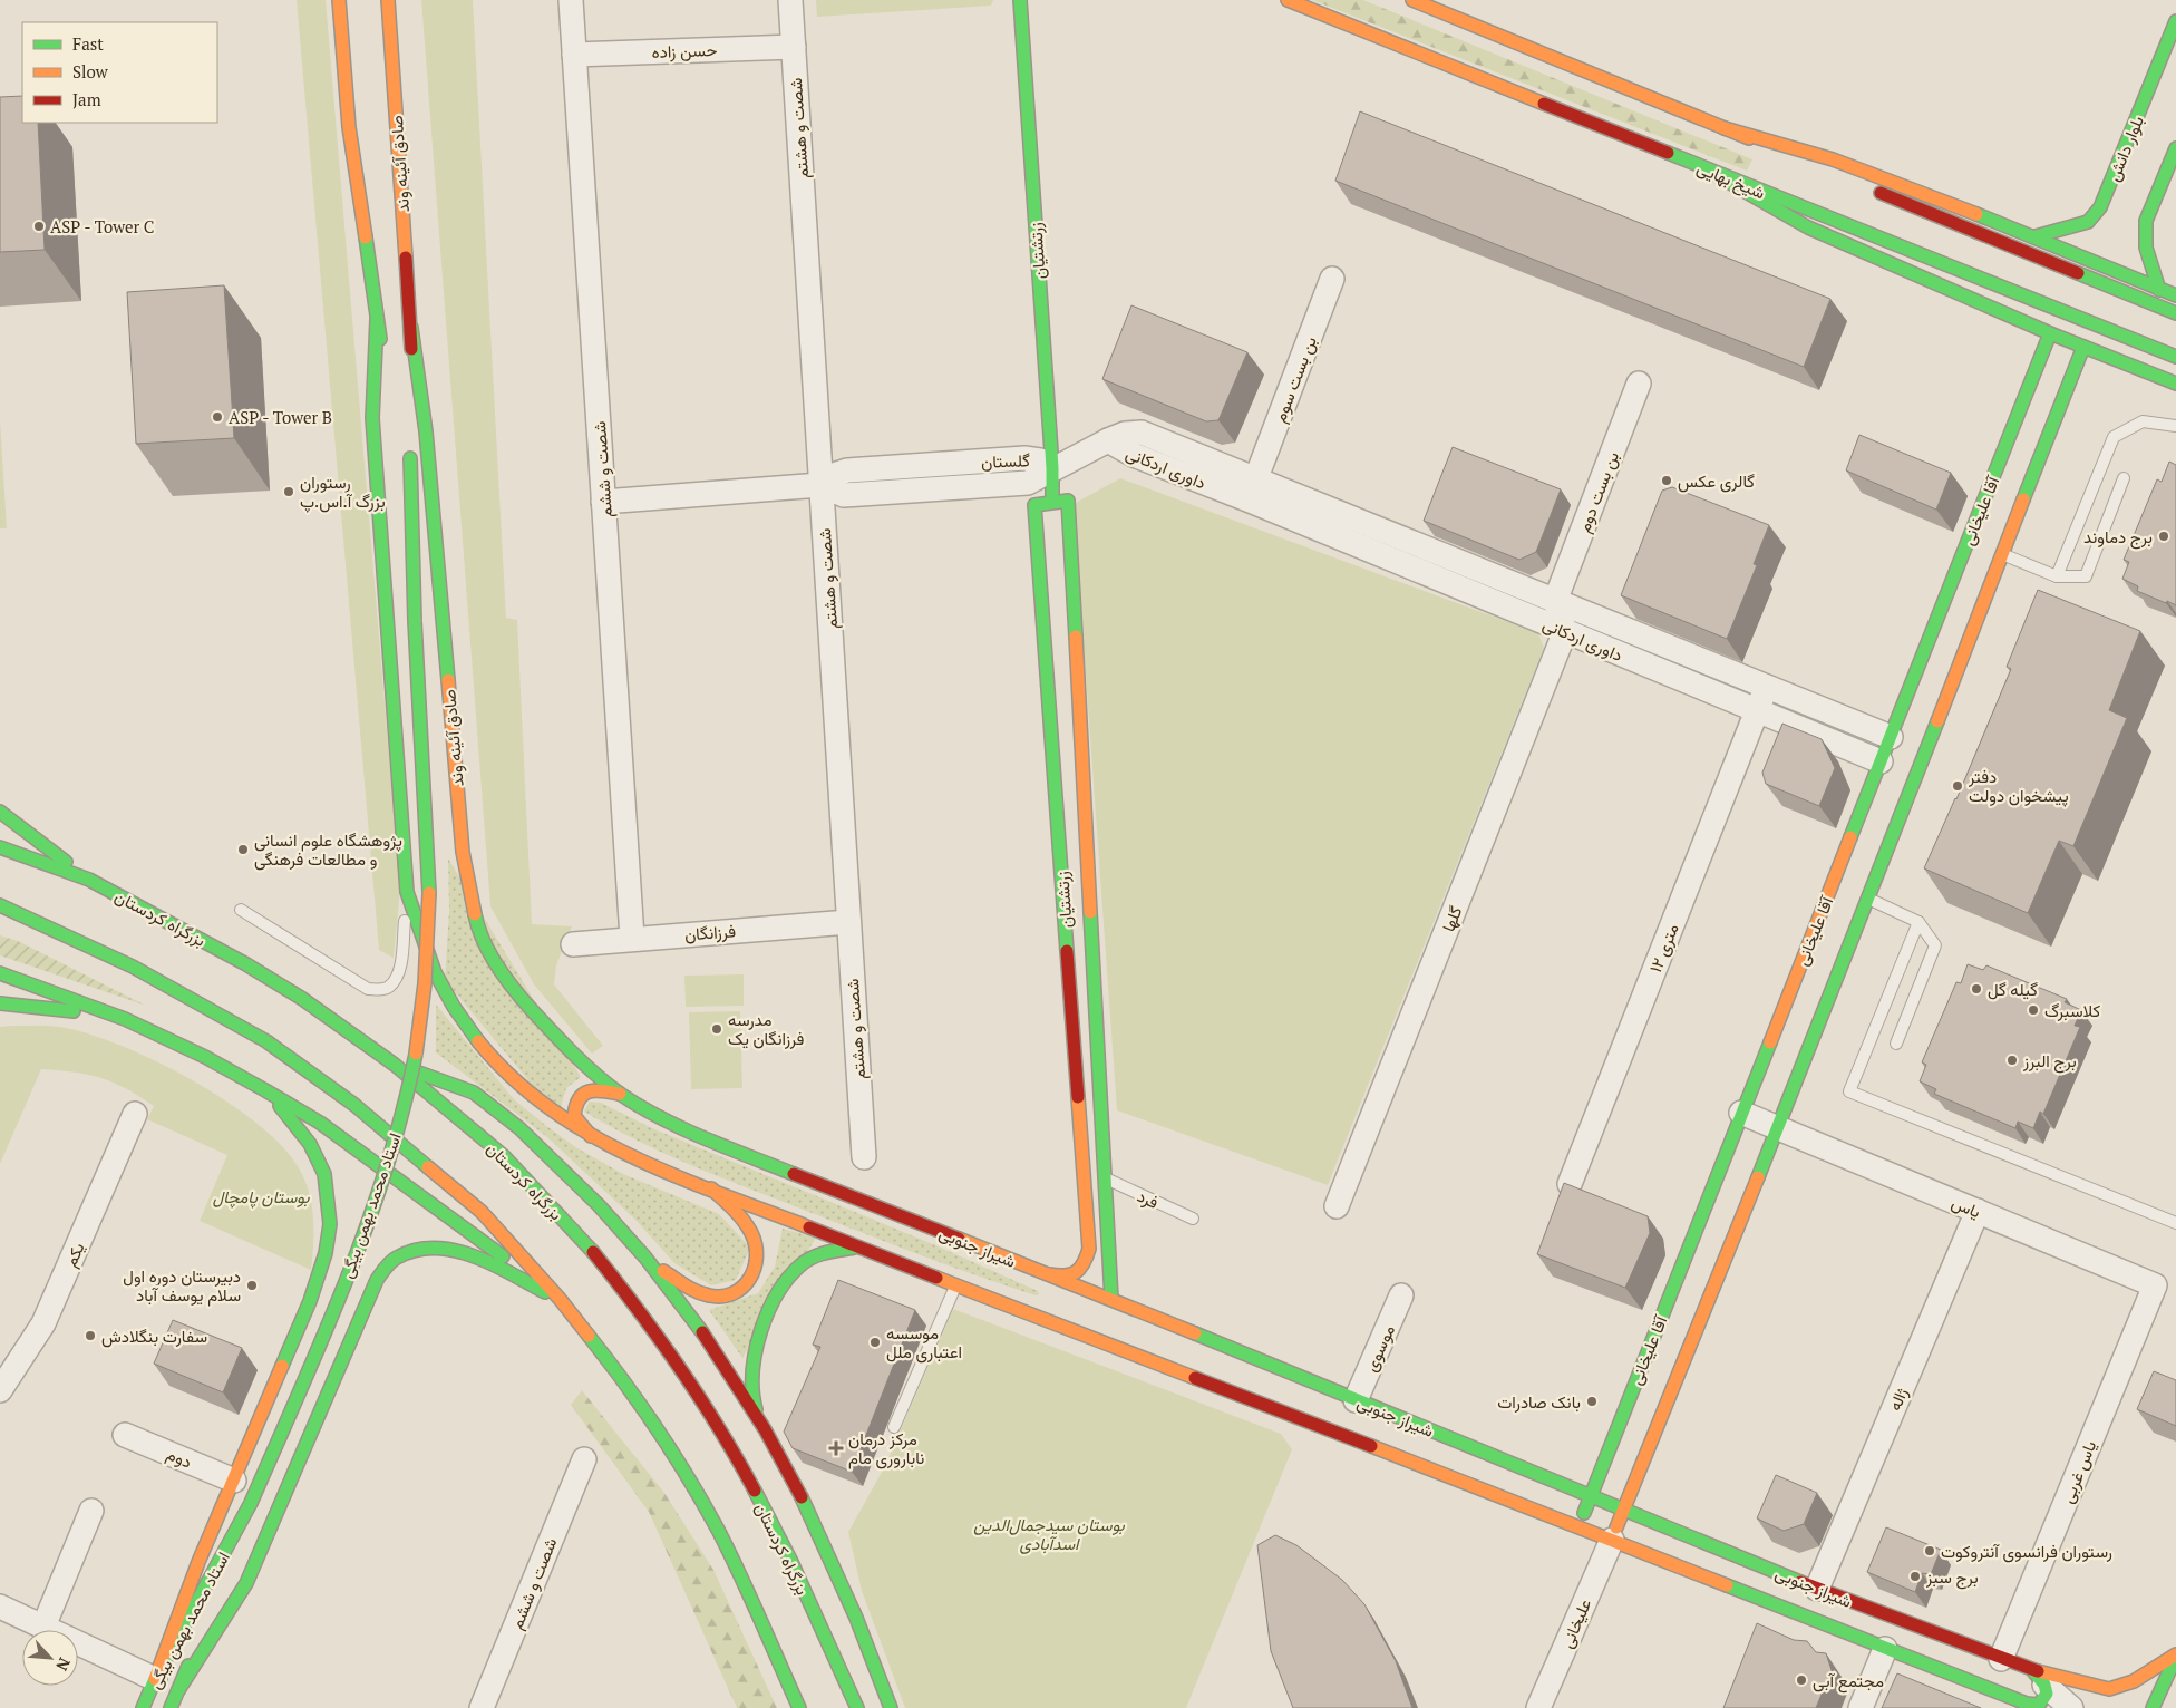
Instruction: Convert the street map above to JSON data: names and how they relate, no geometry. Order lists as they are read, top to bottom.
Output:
{
  "streets": {
    "main road": [
      "بلوار دانش",
      "صادق آئینه وند",
      "شیخ بهایی",
      "زرتشتیان",
      "آقا علیخانی",
      "بزرگراه کردستان",
      "استاد محمد بهمن بیگی",
      "شیراز جنوبی"
    ],
    "street": [
      "حسن زاده",
      "شصت و هشتم",
      "بن بست سوم",
      "گلستان",
      "داوری اردکانی",
      "شصت و ششم",
      "بن بست دوم",
      "گلها",
      "فرزانگان",
      "۱۲ متری",
      "یاس",
      "یکم",
      "موسوی",
      "ژاله",
      "دوم",
      "یاس غربی",
      "علیخانی"
    ],
    "lane": ["فرد"]
  },
  "crossings": [
    ["حسن زاده", "شصت و هشتم"],
    ["حسن زاده", "شصت و ششم"],
    ["شصت و هشتم", "گلستان"],
    ["شصت و هشتم", "فرزانگان"],
    ["صادق آئینه وند", "استاد محمد بهمن بیگی"],
    ["صادق آئینه وند", "شیراز جنوبی"],
    ["زرتشتیان", "گلستان"],
    ["زرتشتیان", "داوری اردکانی"],
    ["زرتشتیان", "فرد"],
    ["زرتشتیان", "شیراز جنوبی"],
    ["بن بست سوم", "داوری اردکانی"],
    ["گلستان", "داوری اردکانی"],
    ["گلستان", "شصت و ششم"],
    ["داوری اردکانی", "بن بست دوم"],
    ["داوری اردکانی", "آقا علیخانی"],
    ["داوری اردکانی", "گلها"],
    ["داوری اردکانی", "۱۲ متری"],
    ["شصت و ششم", "فرزانگان"],
    ["آقا علیخانی", "یاس"],
    ["آقا علیخانی", "شیراز جنوبی"],
    ["یاس", "ژاله"],
    ["یاس", "یاس غربی"],
    ["شیراز جنوبی", "موسوی"],
    ["شیراز جنوبی", "ژاله"],
    ["شیراز جنوبی", "یاس غربی"],
    ["شیراز جنوبی", "علیخانی"]
  ],
  "parks": ["بوستان پامچال", "بوستان سیدجمال‌الدین اسدآبادی"],
  "places": {
    "other": [
      "ASP - Tower C",
      "ASP - Tower B",
      "گالری عکس",
      "رستوران بزرگ آ.اس.پ",
      "برج دماوند",
      "دفتر پیشخوان دولت",
      "پژوهشگاه علوم انسانی و مطالعات فرهنگی",
      "گیله گل",
      "کلاسبرگ",
      "مدرسه فرزانگان یک",
      "برج البرز",
      "دبیرستان دوره اول سلام یوسف آباد",
      "سفارت بنگلادش",
      "موسسه اعتباری ملل",
      "بانک صادرات",
      "رستوران فرانسوی آنتروکوت",
      "برج سبز",
      "مجتمع آبی"
    ],
    "health": ["مرکز درمان ناباروری مام"]
  },
  "legend": ["Fast", "Slow", "Jam"],
  "north": "bottom right"
}
